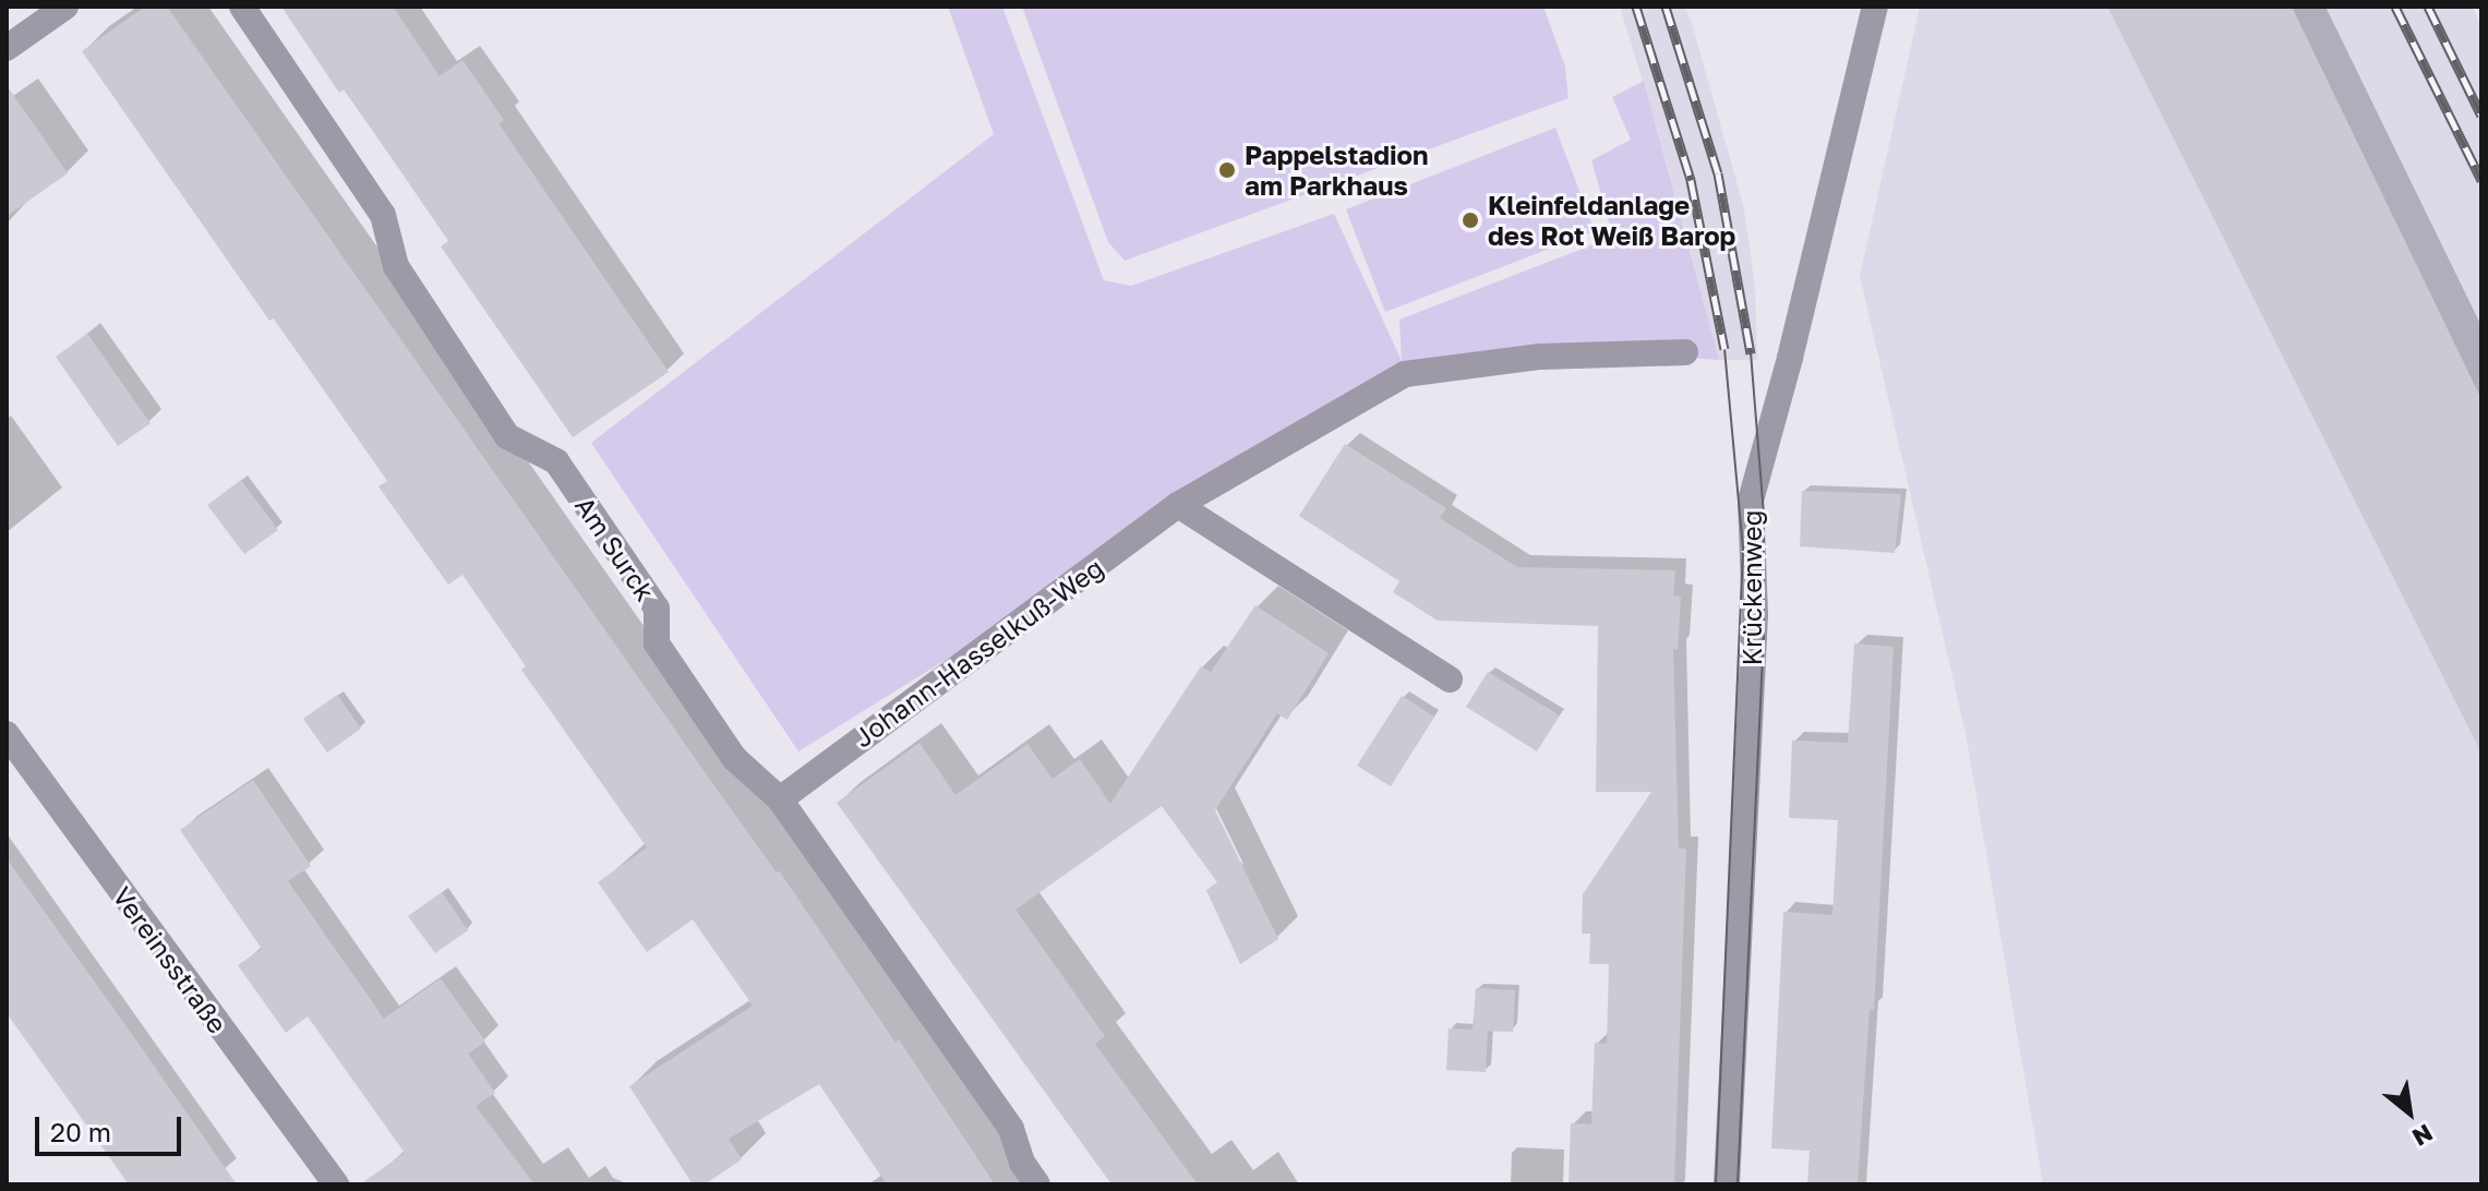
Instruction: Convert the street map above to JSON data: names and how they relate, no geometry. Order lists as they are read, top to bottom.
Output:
{
  "streets": {
    "street": [
      "Am Surck",
      "Krückenweg",
      "Johann-Hasselkuß-Weg",
      "Vereinsstraße"
    ]
  },
  "crossings": [
    ["Am Surck", "Johann-Hasselkuß-Weg"]
  ],
  "places": ["Pappelstadion am Parkhaus", "Kleinfeldanlage des Rot Weiß Barop"],
  "scale_bar": "20 m",
  "north": "bottom right"
}
